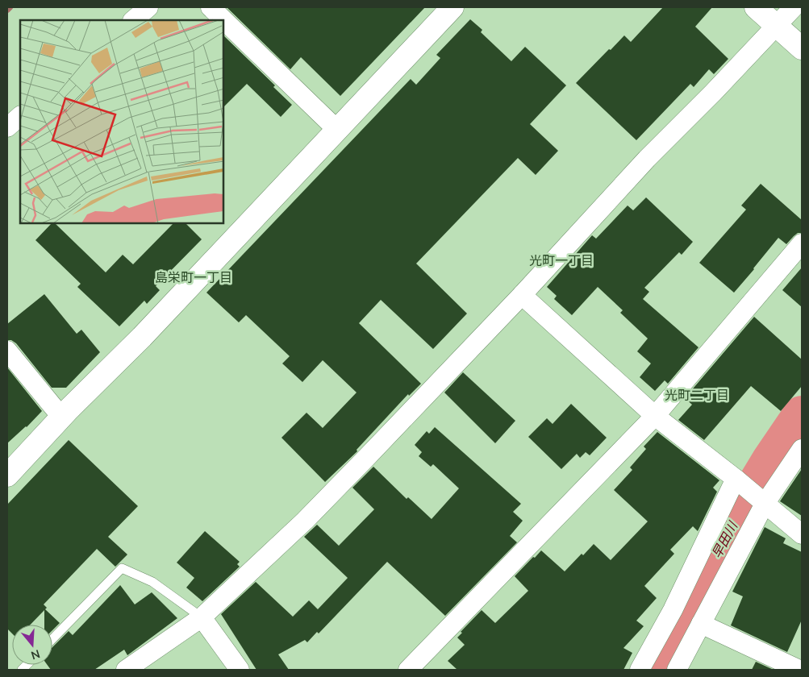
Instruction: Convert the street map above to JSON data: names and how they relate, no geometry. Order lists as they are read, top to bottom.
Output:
{
  "districts": ["光町一丁目", "島栄町一丁目", "光町二丁目"],
  "water": ["早田川"],
  "north": "bottom"
}
